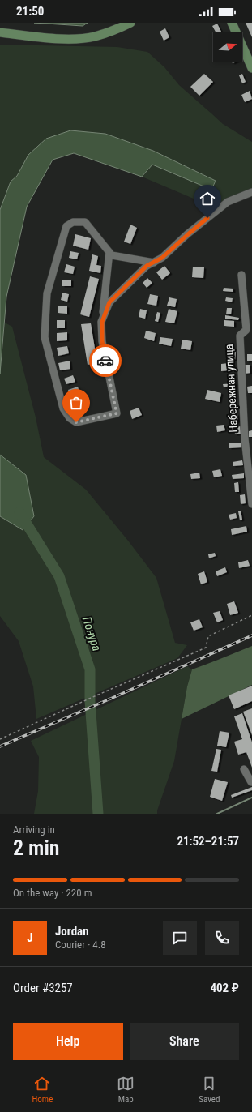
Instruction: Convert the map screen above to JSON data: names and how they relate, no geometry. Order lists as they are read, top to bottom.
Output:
{
  "streets": {
    "street": ["Набережная улица"]
  },
  "water": ["Понура"],
  "north": "right",
  "page": {
    "status": "21:50",
    "heading": ["2 min", "Arriving in", "21:52–21:57"],
    "panel": [
      "Jordan",
      "Courier · 4.8",
      "Order #3257",
      "402 ₽"
    ],
    "bar": "On the way · 220 m",
    "round": "J",
    "buttons": ["Help", "Share"],
    "tabs": ["Home", "Map", "Saved"]
  }
}
